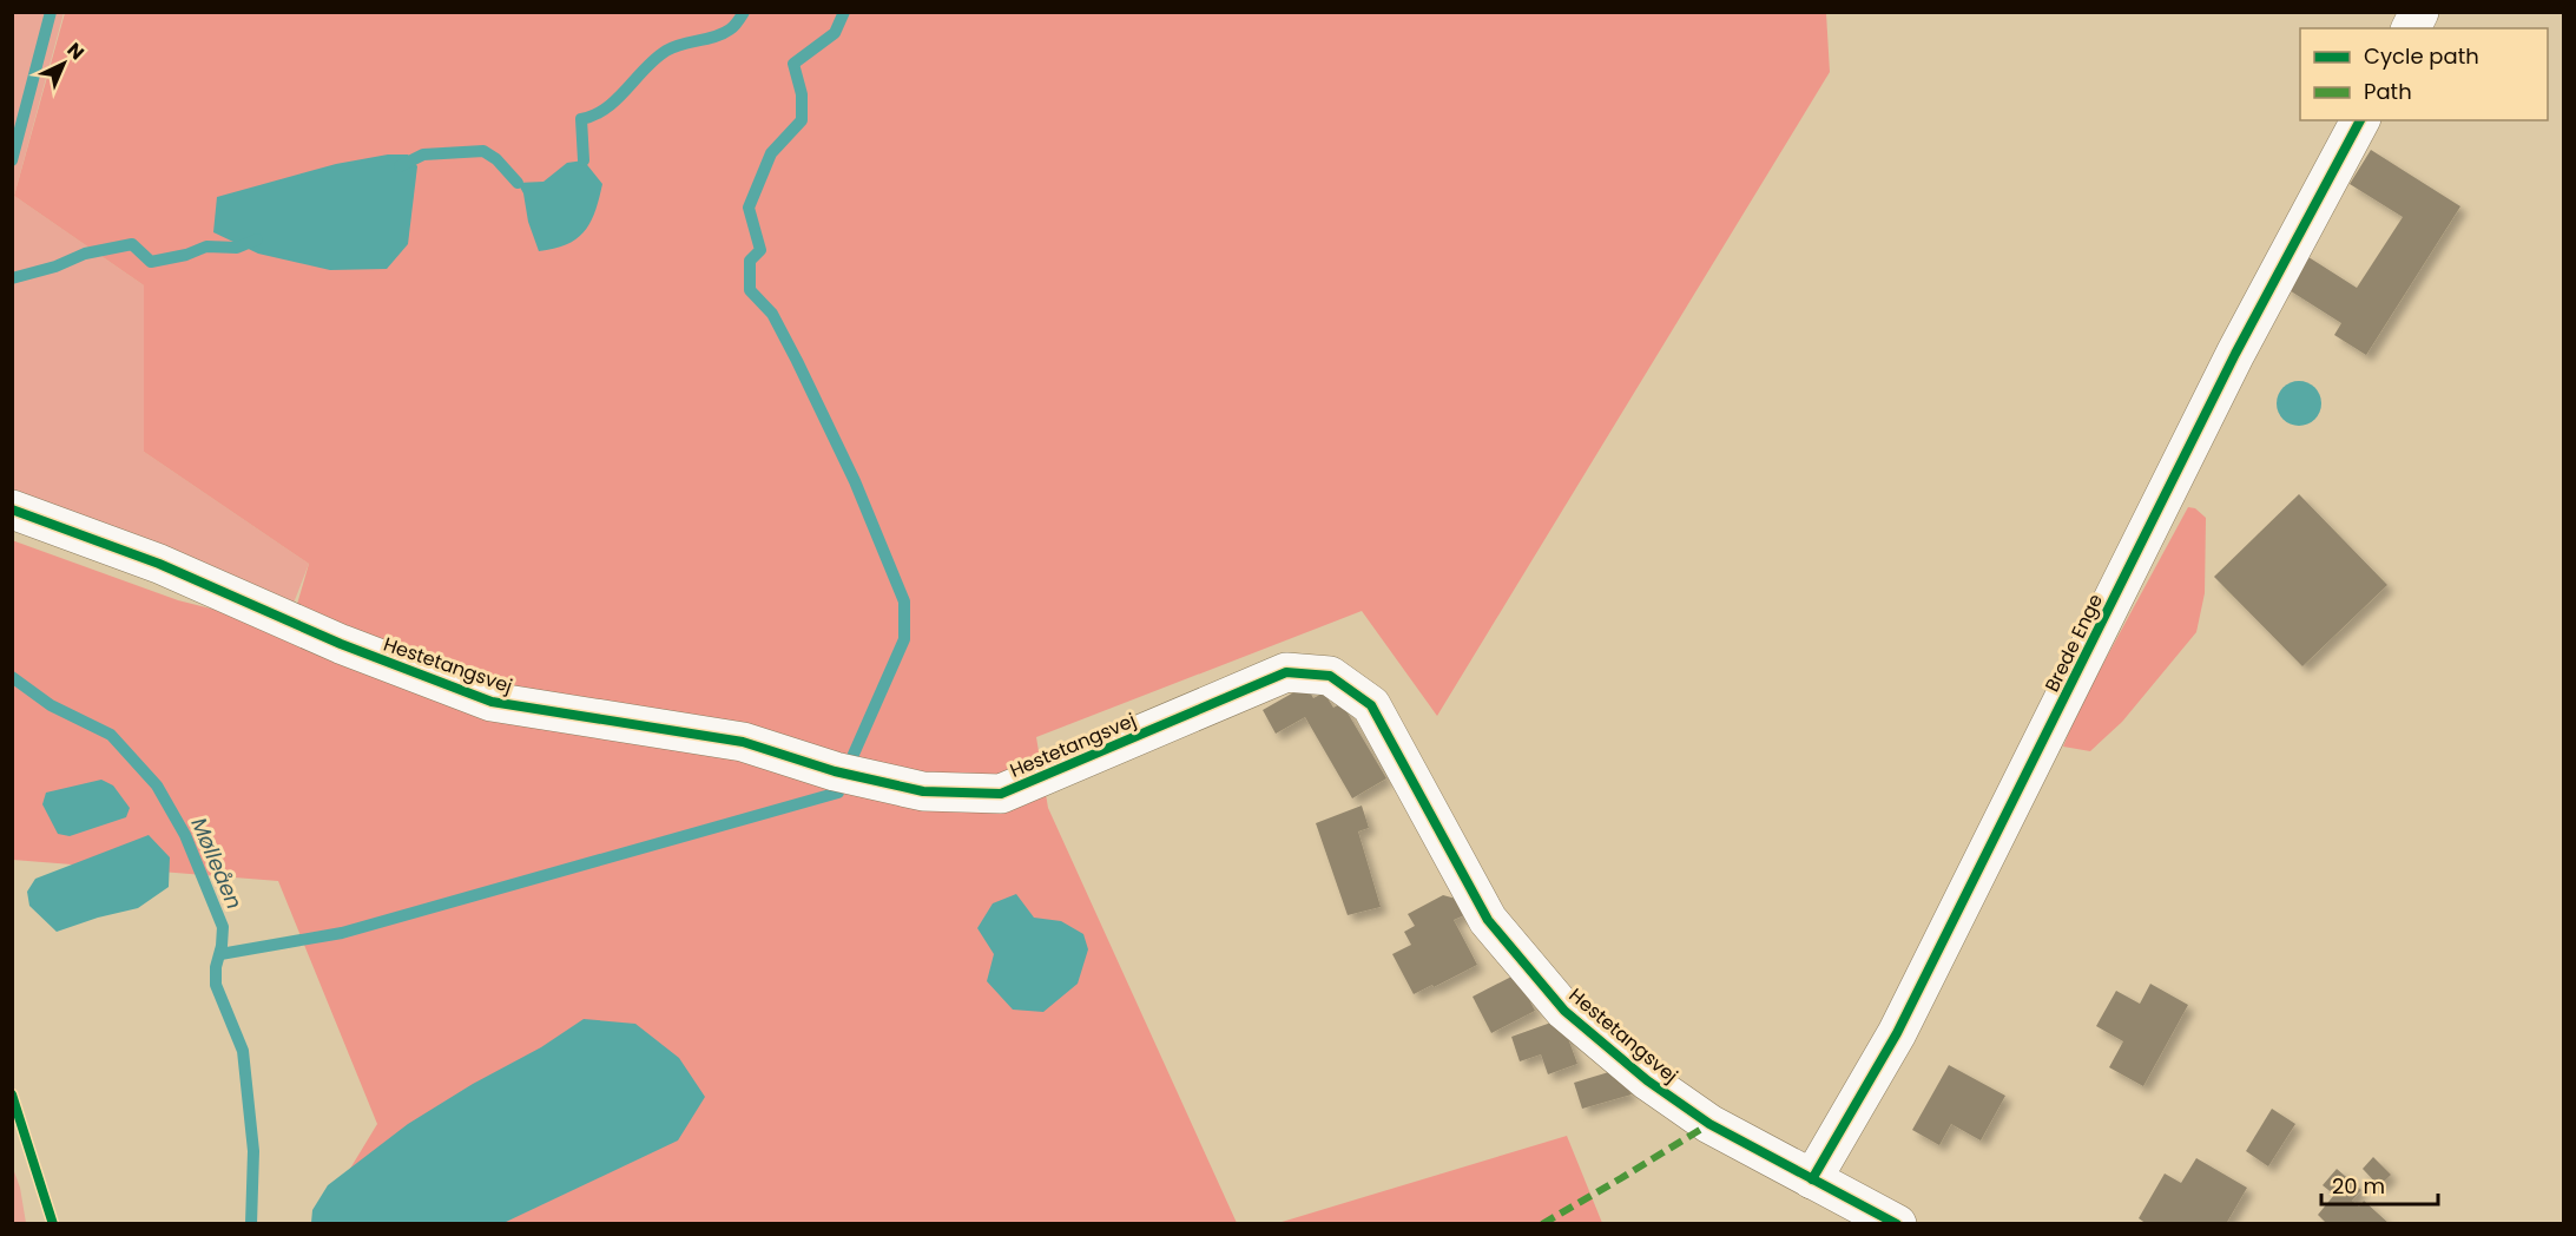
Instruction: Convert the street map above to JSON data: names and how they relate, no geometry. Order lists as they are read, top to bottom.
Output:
{
  "streets": {
    "street": ["Brede Enge", "Hestetangsvej"]
  },
  "crossings": [
    ["Brede Enge", "Hestetangsvej"]
  ],
  "water": ["Mølleåen"],
  "legend": ["Cycle path", "Path"],
  "scale_bar": "20 m",
  "north": "top right"
}
